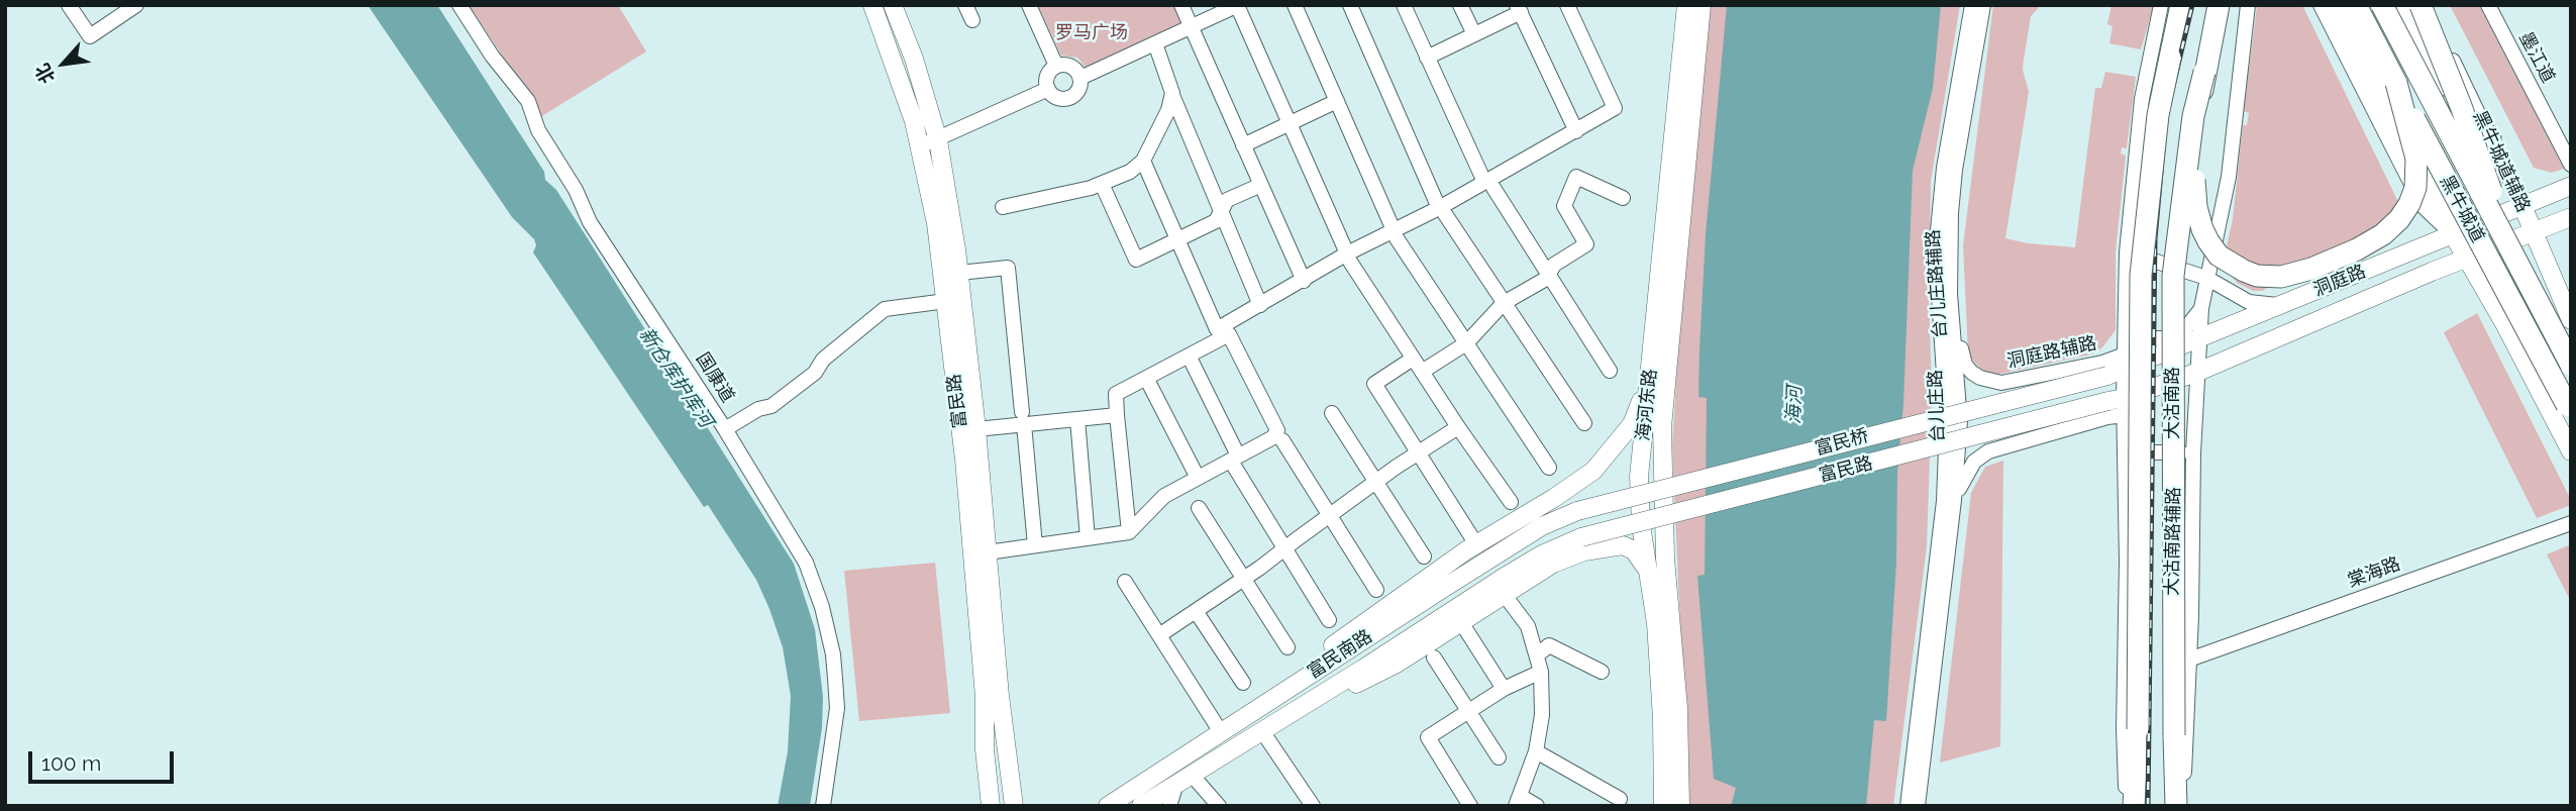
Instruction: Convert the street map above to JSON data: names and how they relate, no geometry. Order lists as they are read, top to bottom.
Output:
{
  "streets": {
    "highway": ["黑牛城道", "大沽南路"],
    "main road": [
      "黑牛城道辅路",
      "洞庭路",
      "富民路",
      "海河东路",
      "富民桥",
      "富民南路"
    ],
    "street": [
      "墨江道",
      "台儿庄路辅路",
      "洞庭路辅路",
      "国康道",
      "台儿庄路",
      "大沽南路辅路",
      "棠海路"
    ]
  },
  "crossings": [
    ["黑牛城道辅路", "洞庭路"],
    ["洞庭路", "洞庭路辅路"],
    ["洞庭路", "富民路"],
    ["洞庭路", "富民桥"],
    ["洞庭路", "大沽南路辅路"],
    ["台儿庄路辅路", "洞庭路辅路"],
    ["台儿庄路辅路", "台儿庄路"],
    ["洞庭路辅路", "富民桥"],
    ["富民路", "富民南路"],
    ["富民桥", "富民南路"],
    ["大沽南路辅路", "棠海路"]
  ],
  "water": ["新仓库护库河", "海河"],
  "parks": ["罗马广场"],
  "scale_bar": "100 m",
  "north": "bottom left"
}
